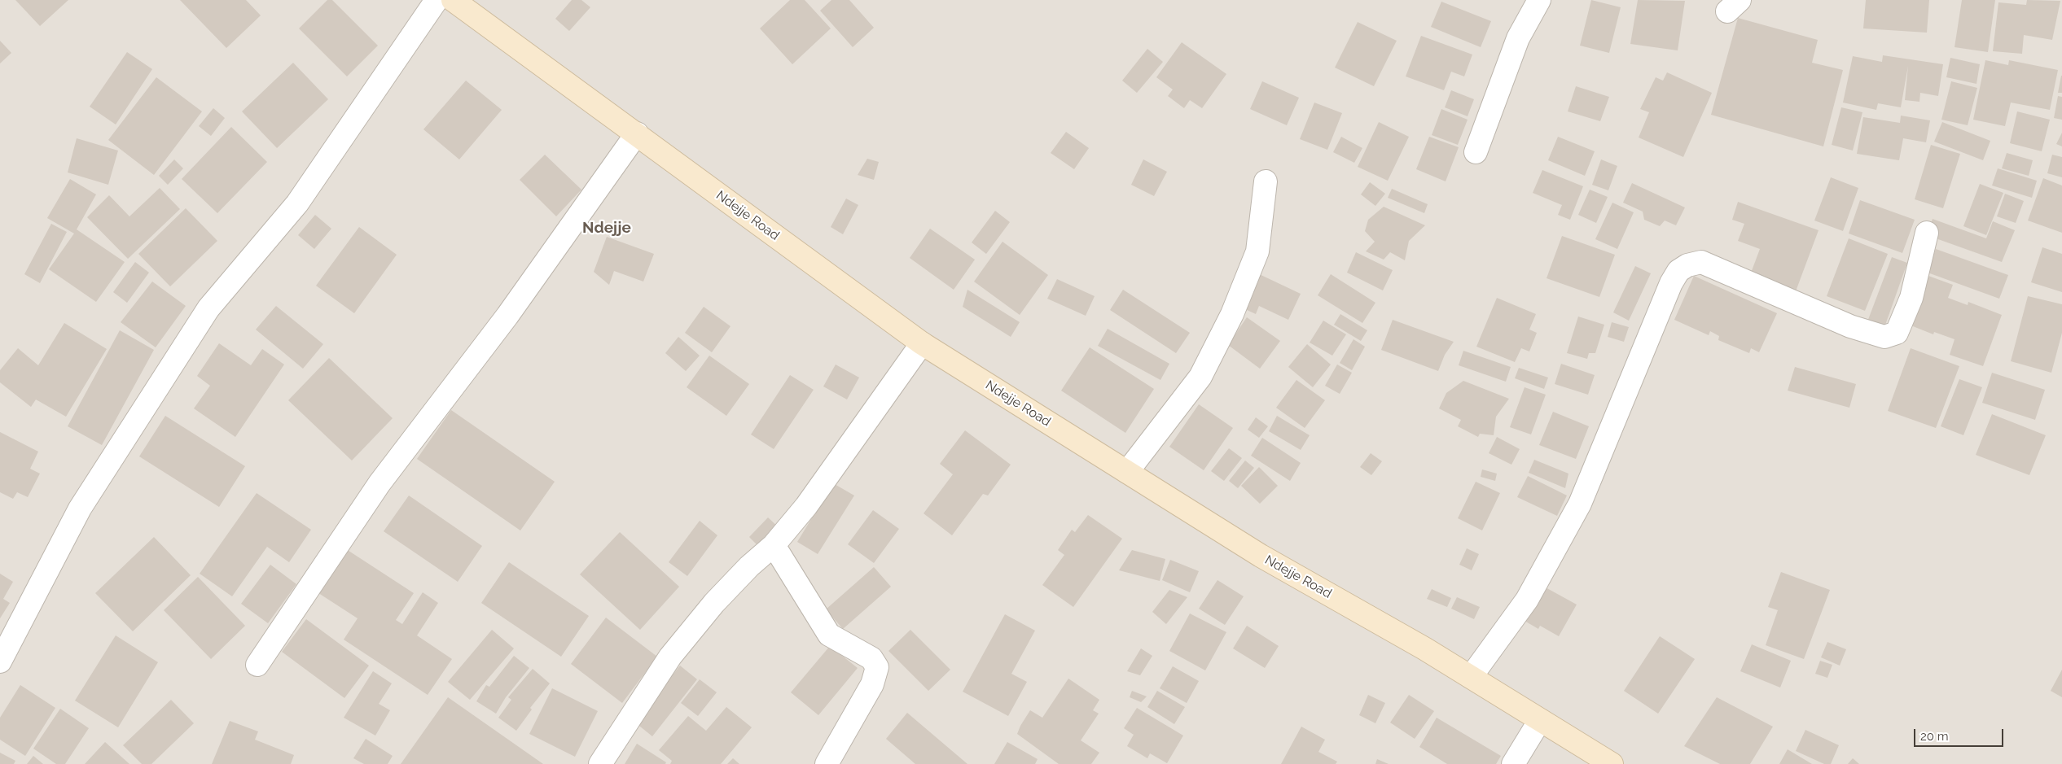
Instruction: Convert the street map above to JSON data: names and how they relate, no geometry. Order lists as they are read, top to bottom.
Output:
{
  "streets": {
    "street": ["Ndejje Road"]
  },
  "districts": ["Ndejje"],
  "scale_bar": "20 m"
}
